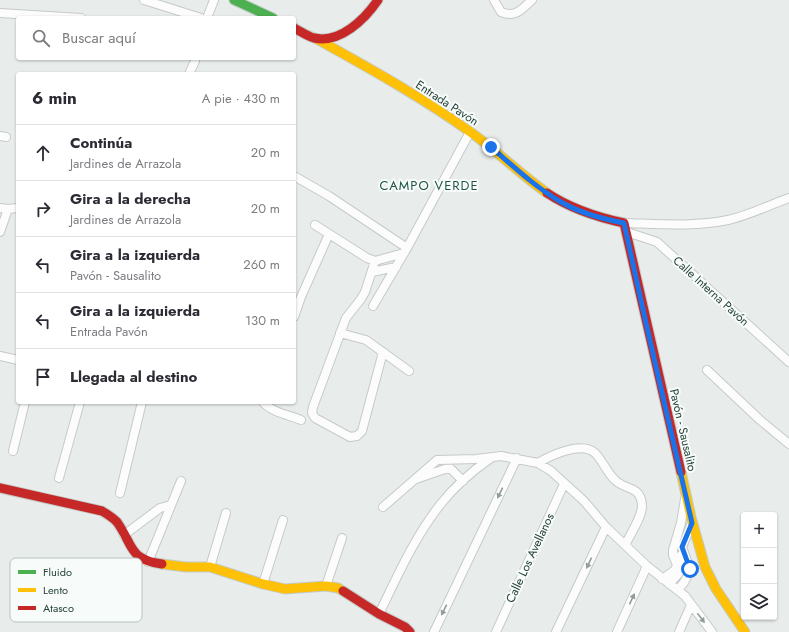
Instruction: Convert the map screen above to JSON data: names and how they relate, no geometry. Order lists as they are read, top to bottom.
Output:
{
  "streets": {
    "street": [
      "Entrada Pavón",
      "Calle Interna Pavón",
      "Pavón - Sausalito",
      "Calle Los Avellanos"
    ]
  },
  "crossings": [
    ["Entrada Pavón", "Calle Interna Pavón"],
    ["Entrada Pavón", "Pavón - Sausalito"],
    ["Calle Interna Pavón", "Pavón - Sausalito"]
  ],
  "districts": ["CAMPO VERDE"],
  "legend": ["Fluido", "Lento", "Atasco"],
  "page": {
    "search": "Buscar aquí",
    "heading": ["6 min", "A pie · 430 m"],
    "list": [
      ["Continúa", "Jardines de Arrazola", "20 m"],
      ["Gira a la derecha", "Jardines de Arrazola", "20 m"],
      ["Gira a la izquierda", "Pavón - Sausalito", "260 m"],
      ["Gira a la izquierda", "Entrada Pavón", "130 m"],
      "Llegada al destino"
    ],
    "map_buttons": ["+", "−"]
  }
}
